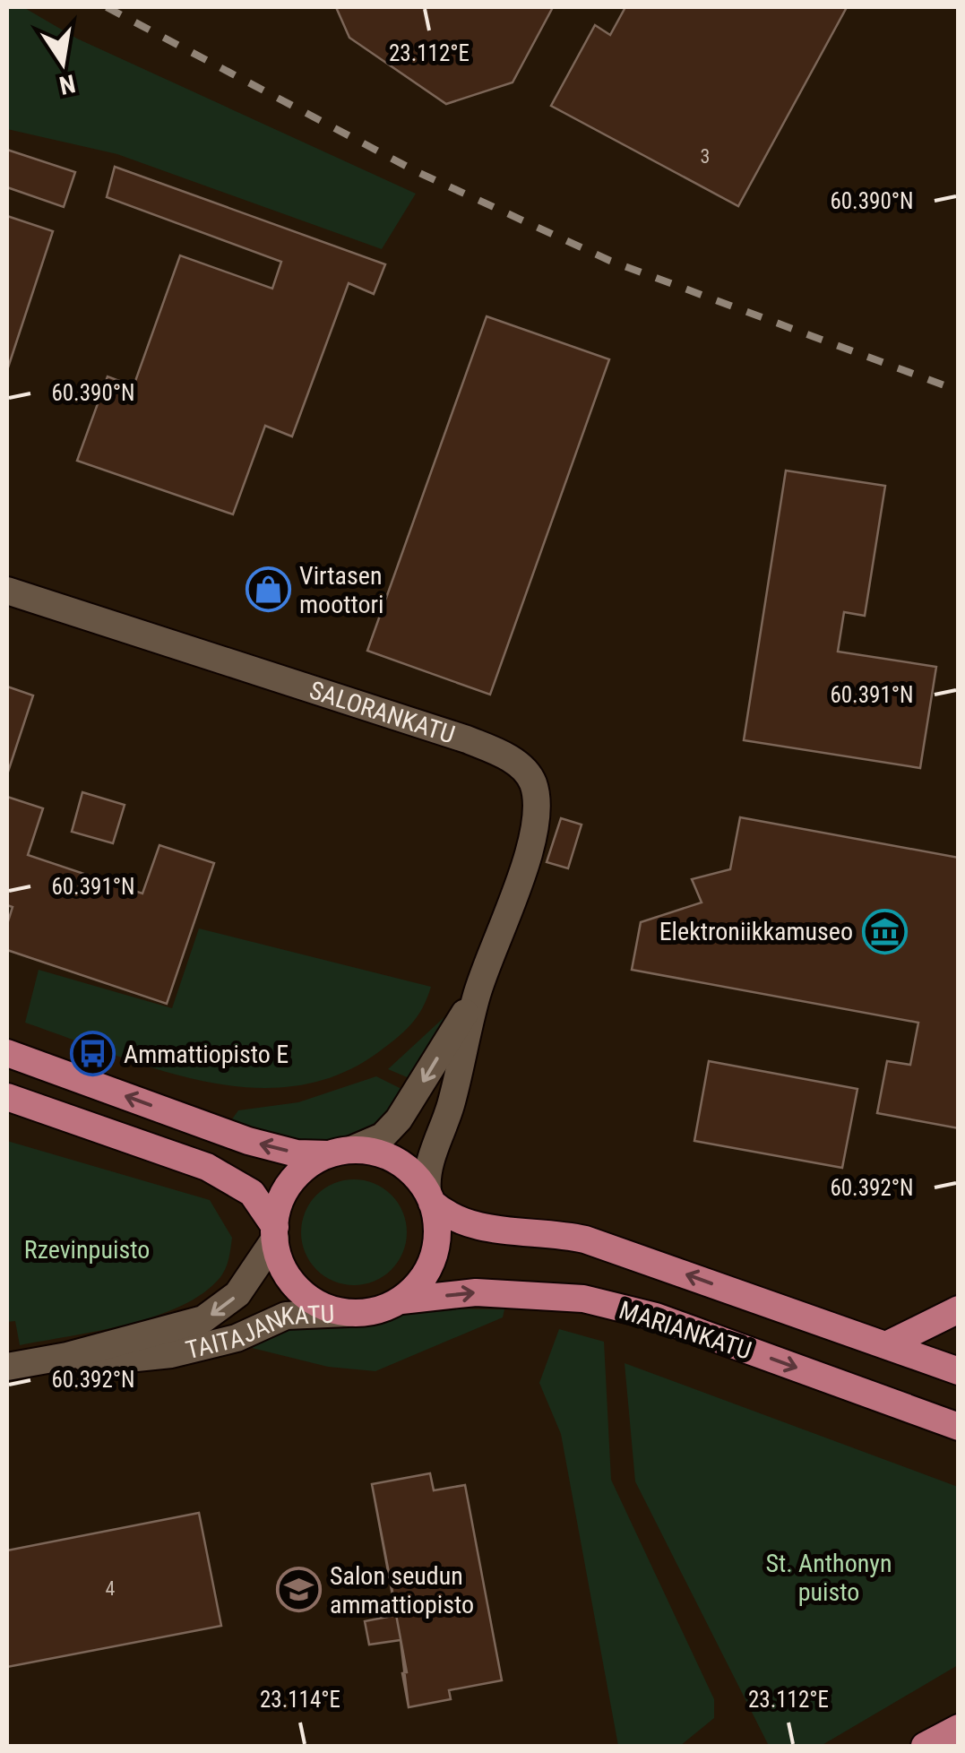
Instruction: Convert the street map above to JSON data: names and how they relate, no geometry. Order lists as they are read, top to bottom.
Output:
{
  "streets": {
    "main road": ["MARIANKATU"],
    "street": ["SALORANKATU", "TAITAJANKATU"]
  },
  "crossings": [
    ["SALORANKATU", "MARIANKATU"],
    ["SALORANKATU", "TAITAJANKATU"],
    ["MARIANKATU", "TAITAJANKATU"]
  ],
  "parks": ["Rzevinpuisto", "St. Anthonyn puisto"],
  "places": {
    "shop": ["Virtasen moottori"],
    "museum": ["Elektroniikkamuseo"],
    "bus stop": ["Ammattiopisto E"],
    "school or university": ["Salon seudun ammattiopisto"]
  },
  "house_numbers": ["3", "4"],
  "north": "bottom",
  "coordinates": [
    "23.112°E",
    "60.390°N",
    "60.391°N",
    "60.392°N",
    "23.114°E"
  ]
}
